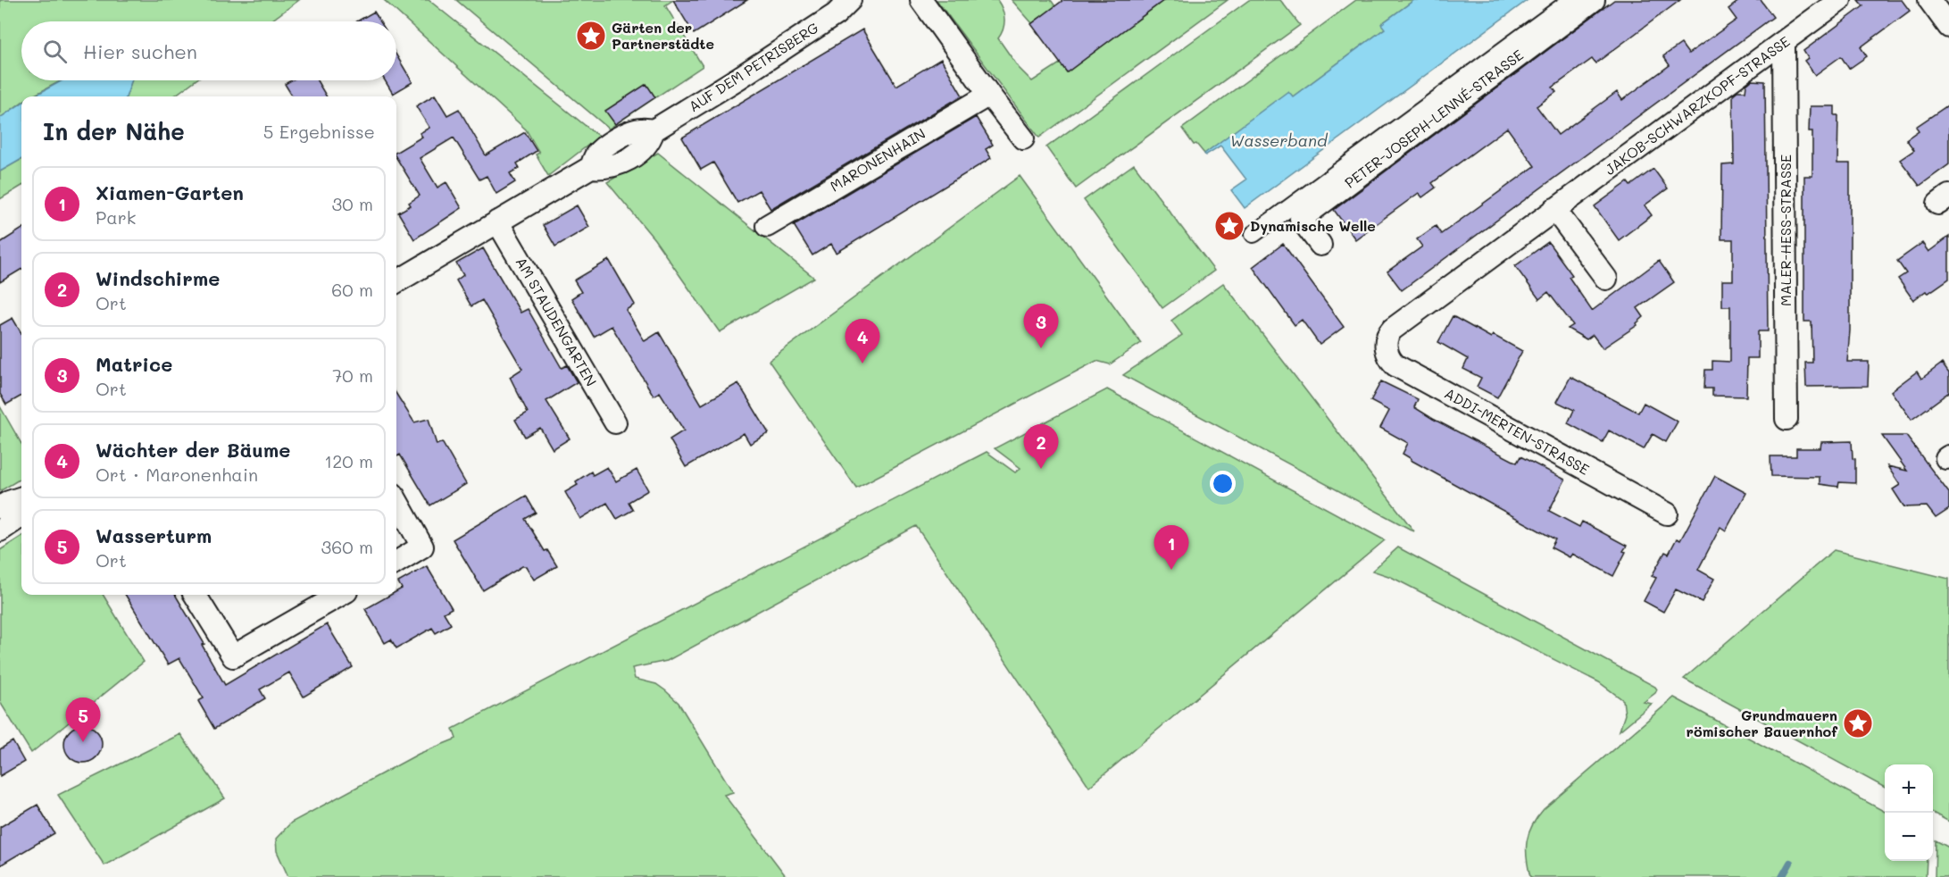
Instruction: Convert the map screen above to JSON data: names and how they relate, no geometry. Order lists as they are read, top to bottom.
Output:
{
  "streets": {
    "street": [
      "AUF DEM PETRISBERG",
      "JAKOB-SCHWARZKOPF-STRASSE",
      "PETER-JOSEPH-LENNÉ-STRASSE",
      "MARONENHAIN",
      "MALER-HESS-STRASSE",
      "AM STAUDENGARTEN",
      "ADDI-MERTEN-STRASSE"
    ]
  },
  "crossings": [
    ["AUF DEM PETRISBERG", "AM STAUDENGARTEN"],
    ["JAKOB-SCHWARZKOPF-STRASSE", "MALER-HESS-STRASSE"],
    ["JAKOB-SCHWARZKOPF-STRASSE", "ADDI-MERTEN-STRASSE"]
  ],
  "water": ["Wasserband"],
  "places": {
    "place": ["Gärten der Partnerstädte", "Dynamische Welle", "Grundmauern römischer Bauernhof"]
  },
  "page": {
    "search": "Hier suchen",
    "heading": ["In der Nähe", "5 Ergebnisse"],
    "list": [
      {
        "mark": "1",
        "name": "Xiamen-Garten",
        "note": "Park",
        "value": "30 m"
      },
      {
        "mark": "2",
        "name": "Windschirme",
        "note": "Ort",
        "value": "60 m"
      },
      {
        "mark": "3",
        "name": "Matrice",
        "note": "Ort",
        "value": "70 m"
      },
      {
        "mark": "4",
        "name": "Wächter der Bäume",
        "note": "Ort · Maronenhain",
        "value": "120 m"
      },
      {
        "mark": "5",
        "name": "Wasserturm",
        "note": "Ort",
        "value": "360 m"
      }
    ],
    "pins": [
      "3",
      "4",
      "2",
      "1",
      "5"
    ],
    "map_buttons": ["+", "−"]
  }
}
